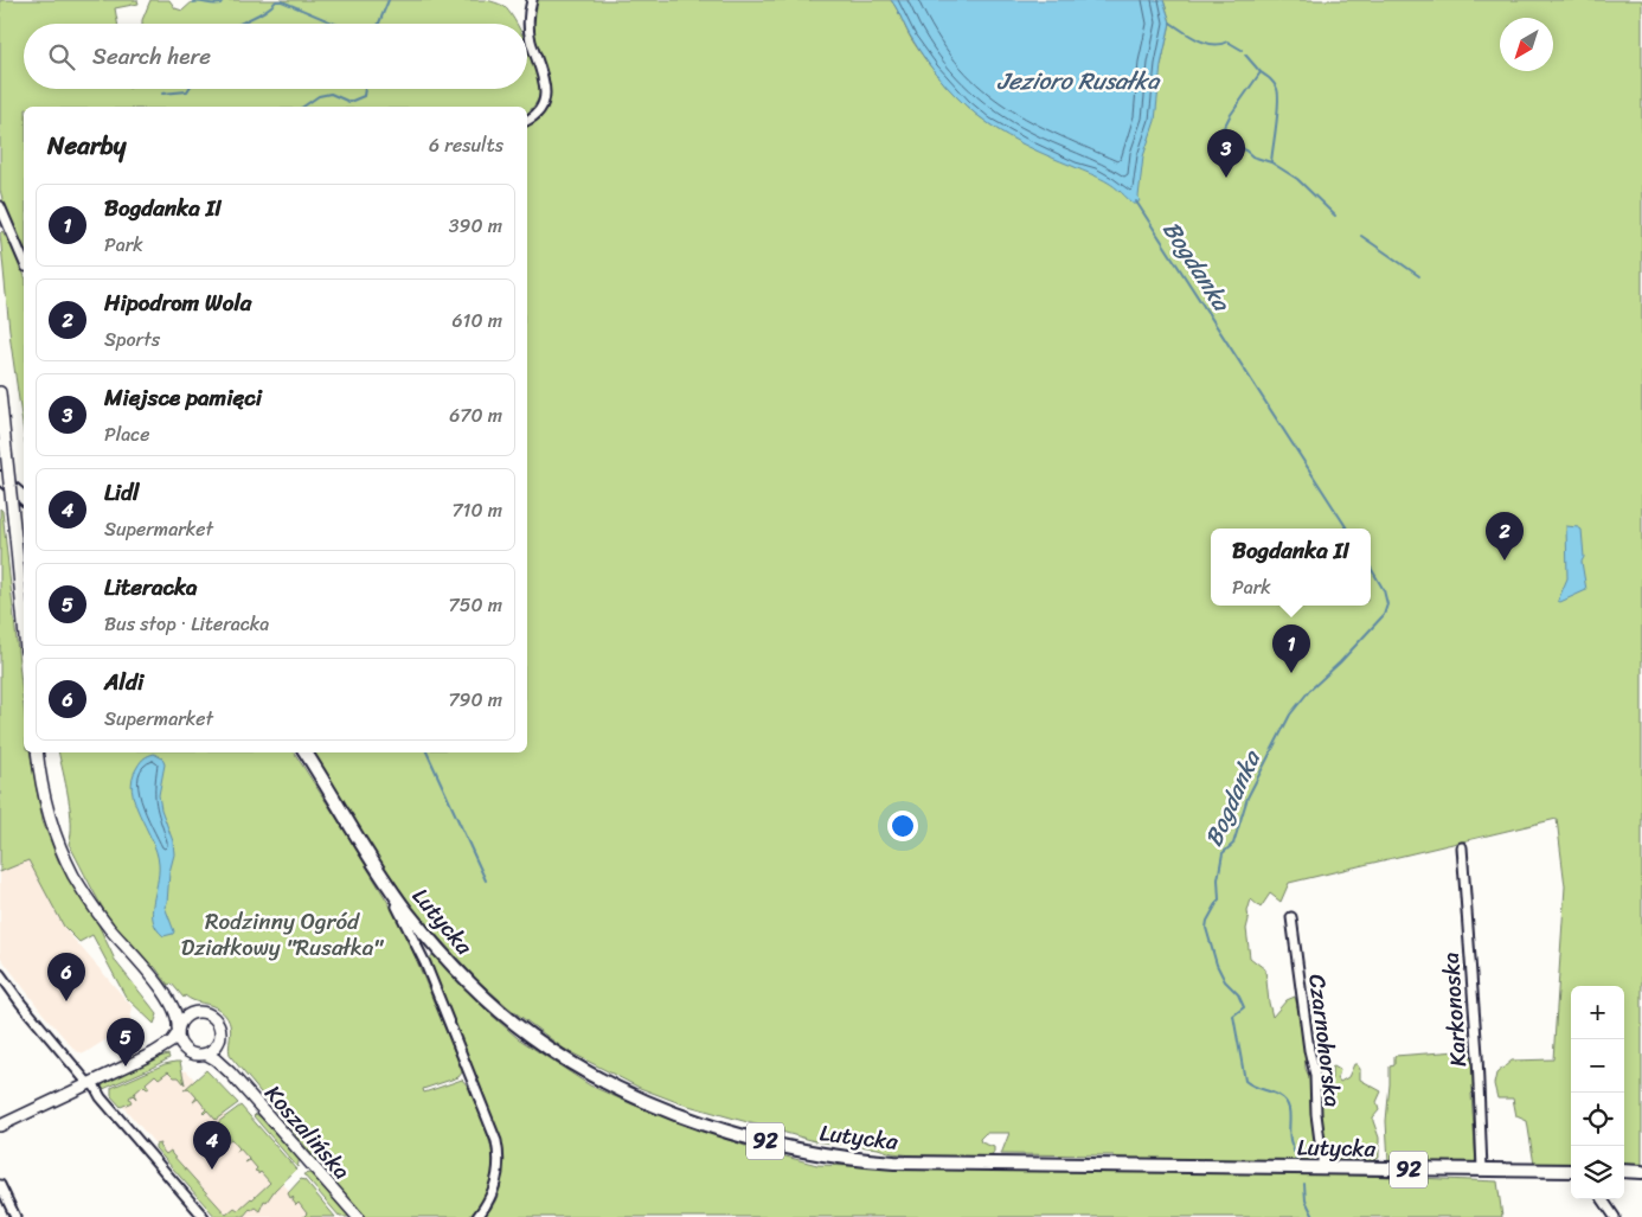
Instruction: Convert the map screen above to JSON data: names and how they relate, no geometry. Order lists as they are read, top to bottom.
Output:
{
  "streets": {
    "main road": ["Lutycka", "92"],
    "street": ["Karkonoska", "Czarnohorska", "Koszalińska"]
  },
  "crossings": [
    ["Lutycka", "Karkonoska"],
    ["Lutycka", "Czarnohorska"]
  ],
  "water": ["Jezioro Rusałka", "Bogdanka"],
  "parks": ["Rodzinny Ogród Działkowy \"Rusałka\""],
  "north": "bottom left",
  "page": {
    "search": "Search here",
    "heading": ["Nearby", "6 results"],
    "pins": [
      "3",
      "2",
      "1",
      "6",
      "5",
      "4"
    ],
    "list": [
      {
        "mark": "1",
        "name": "Bogdanka II",
        "note": "Park",
        "value": "390 m"
      },
      {
        "mark": "2",
        "name": "Hipodrom Wola",
        "note": "Sports",
        "value": "610 m"
      },
      {
        "mark": "3",
        "name": "Miejsce pamięci",
        "note": "Place",
        "value": "670 m"
      },
      {
        "mark": "4",
        "name": "Lidl",
        "note": "Supermarket",
        "value": "710 m"
      },
      {
        "mark": "5",
        "name": "Literacka",
        "note": "Bus stop · Literacka",
        "value": "750 m"
      },
      {
        "mark": "6",
        "name": "Aldi",
        "note": "Supermarket",
        "value": "790 m"
      }
    ],
    "popup": ["Bogdanka II", "Park"],
    "map_buttons": ["+", "−"]
  }
}
